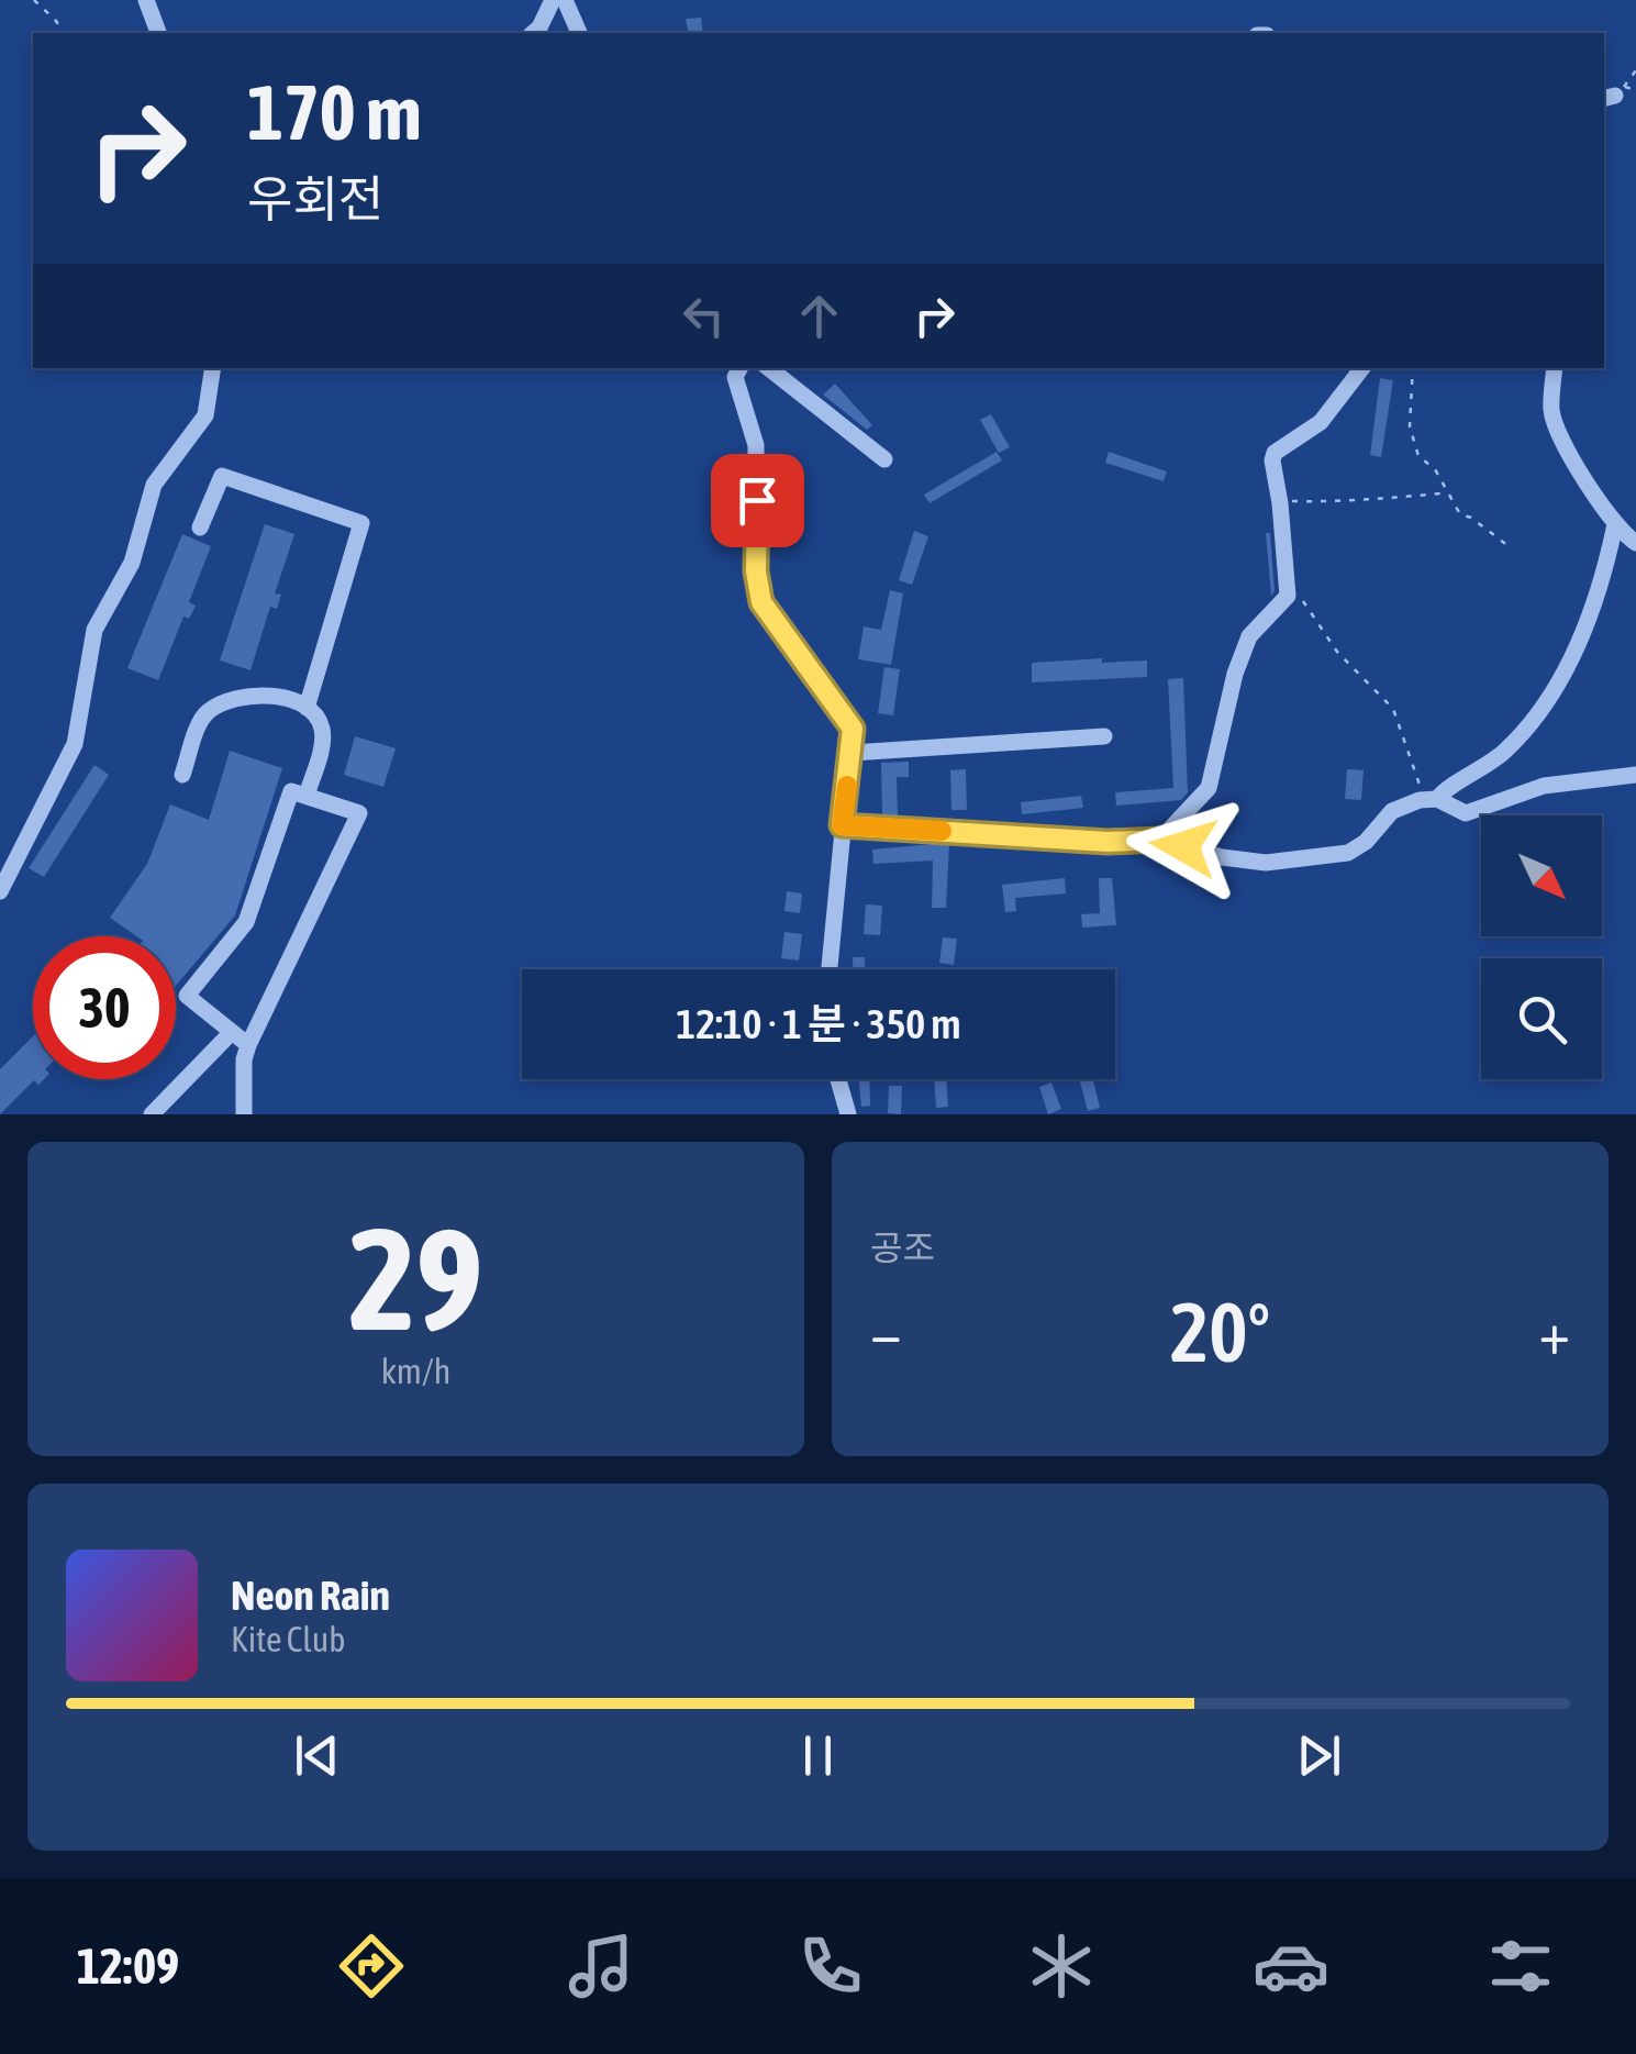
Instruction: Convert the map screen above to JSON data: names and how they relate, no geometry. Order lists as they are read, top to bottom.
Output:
{
  "north": "bottom right",
  "page": {
    "turn": ["170 m", "우회전"],
    "limit": "30",
    "trip": "12:10 · 1 분 · 350 m",
    "tile": [
      ["29", "km/h"],
      "공조"
    ],
    "heat": ["−", "20°", "+"],
    "song": ["Neon Rain", "Kite Club"],
    "tabs": "12:09"
  }
}
